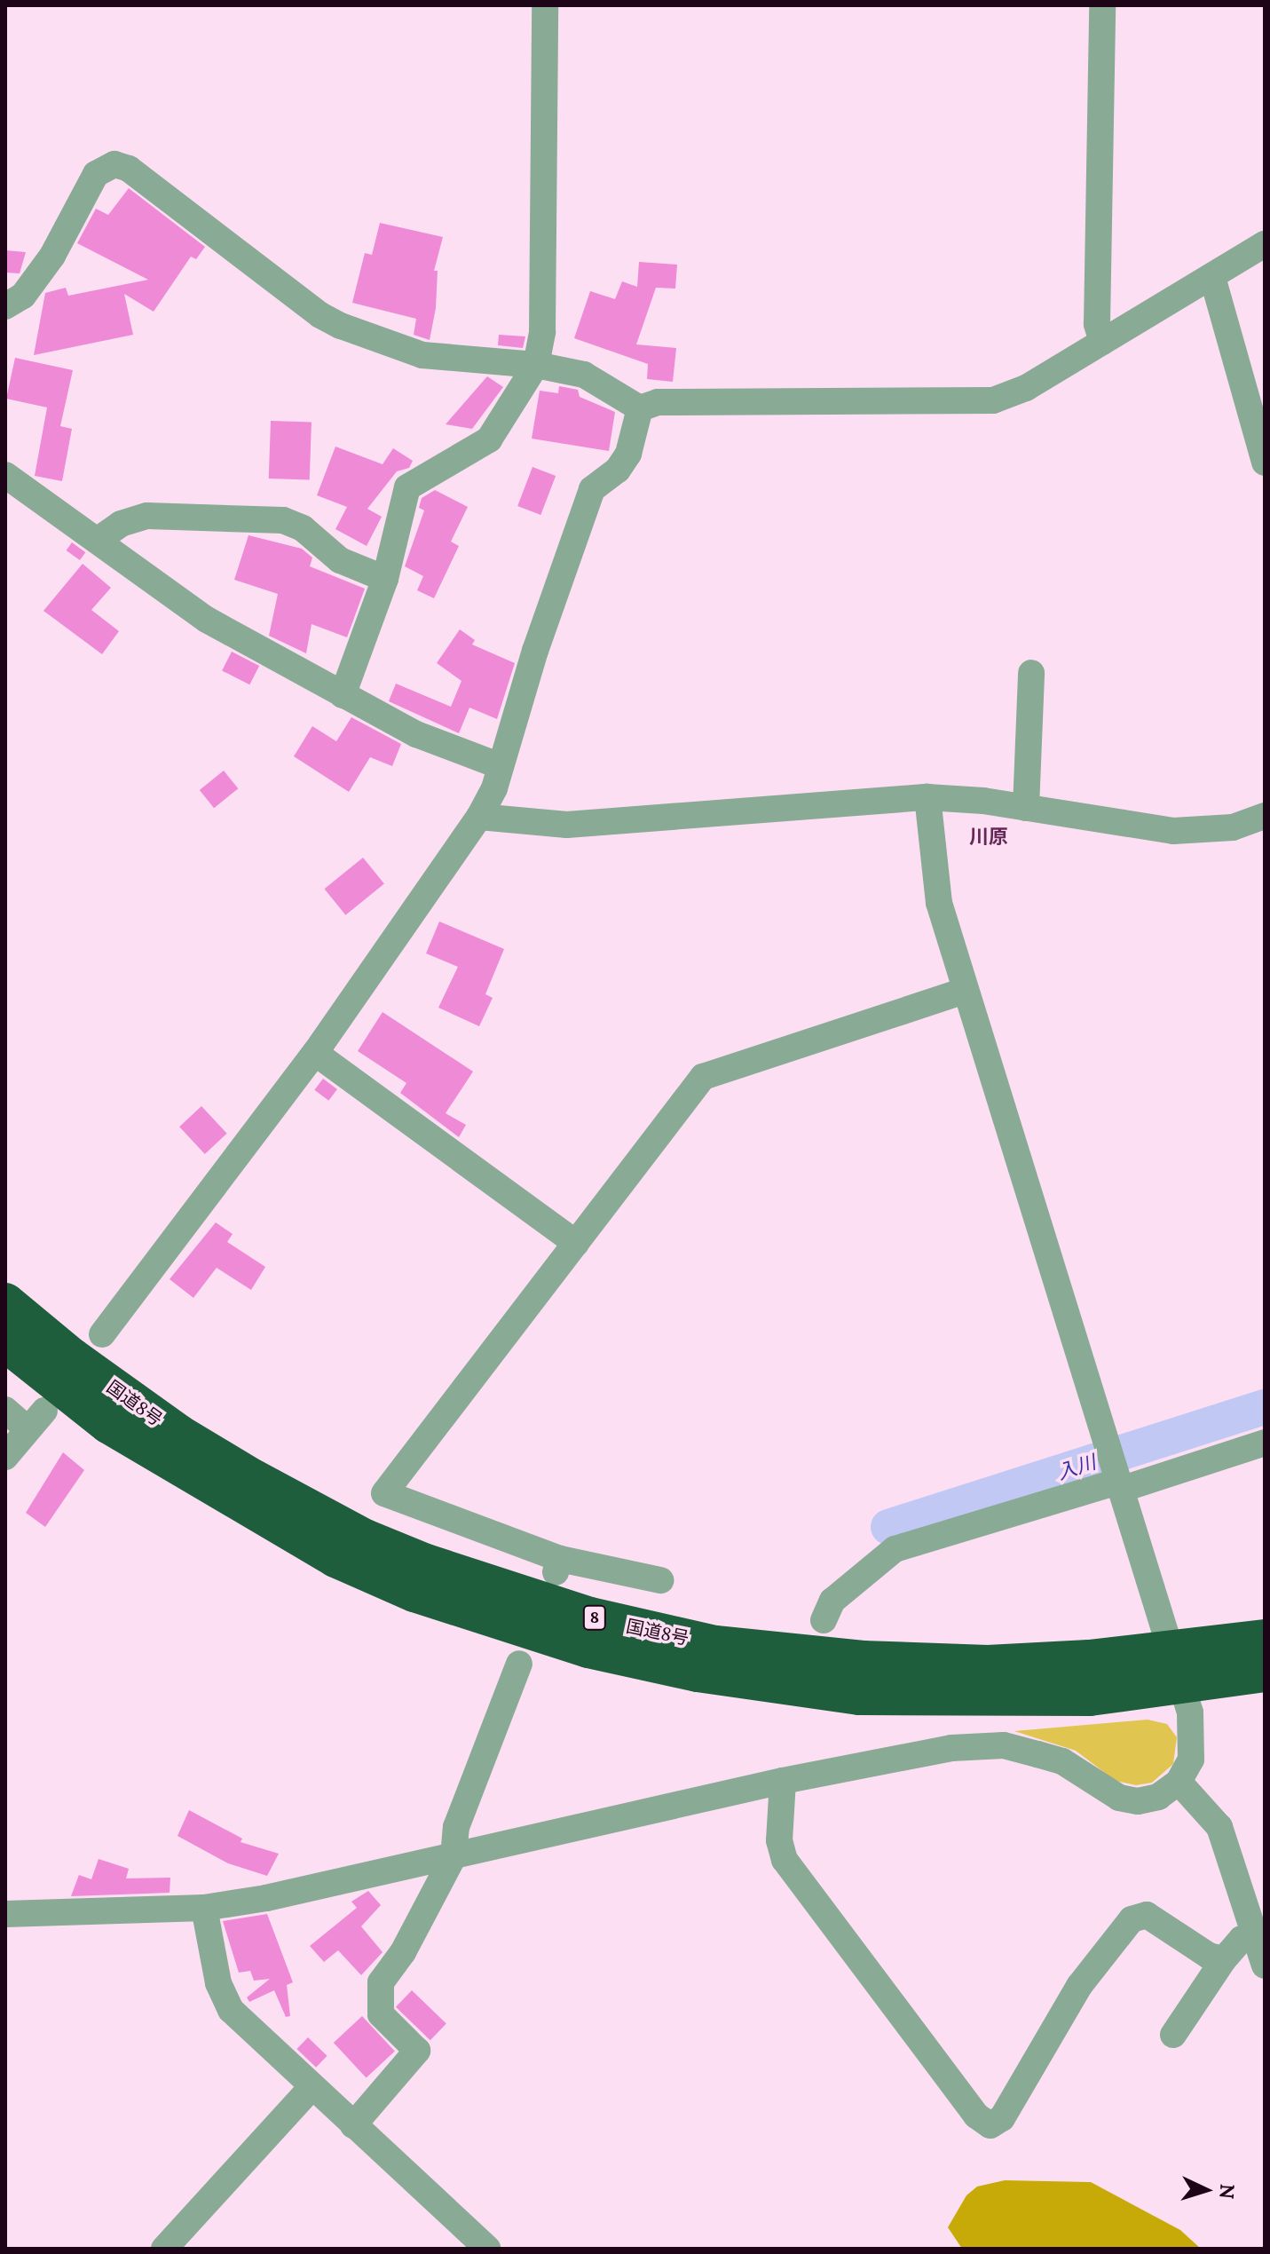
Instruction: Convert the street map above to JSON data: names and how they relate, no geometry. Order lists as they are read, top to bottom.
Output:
{
  "streets": {
    "highway": ["国道8号", "8"]
  },
  "districts": ["川原"],
  "water": ["入川"],
  "north": "right"
}
